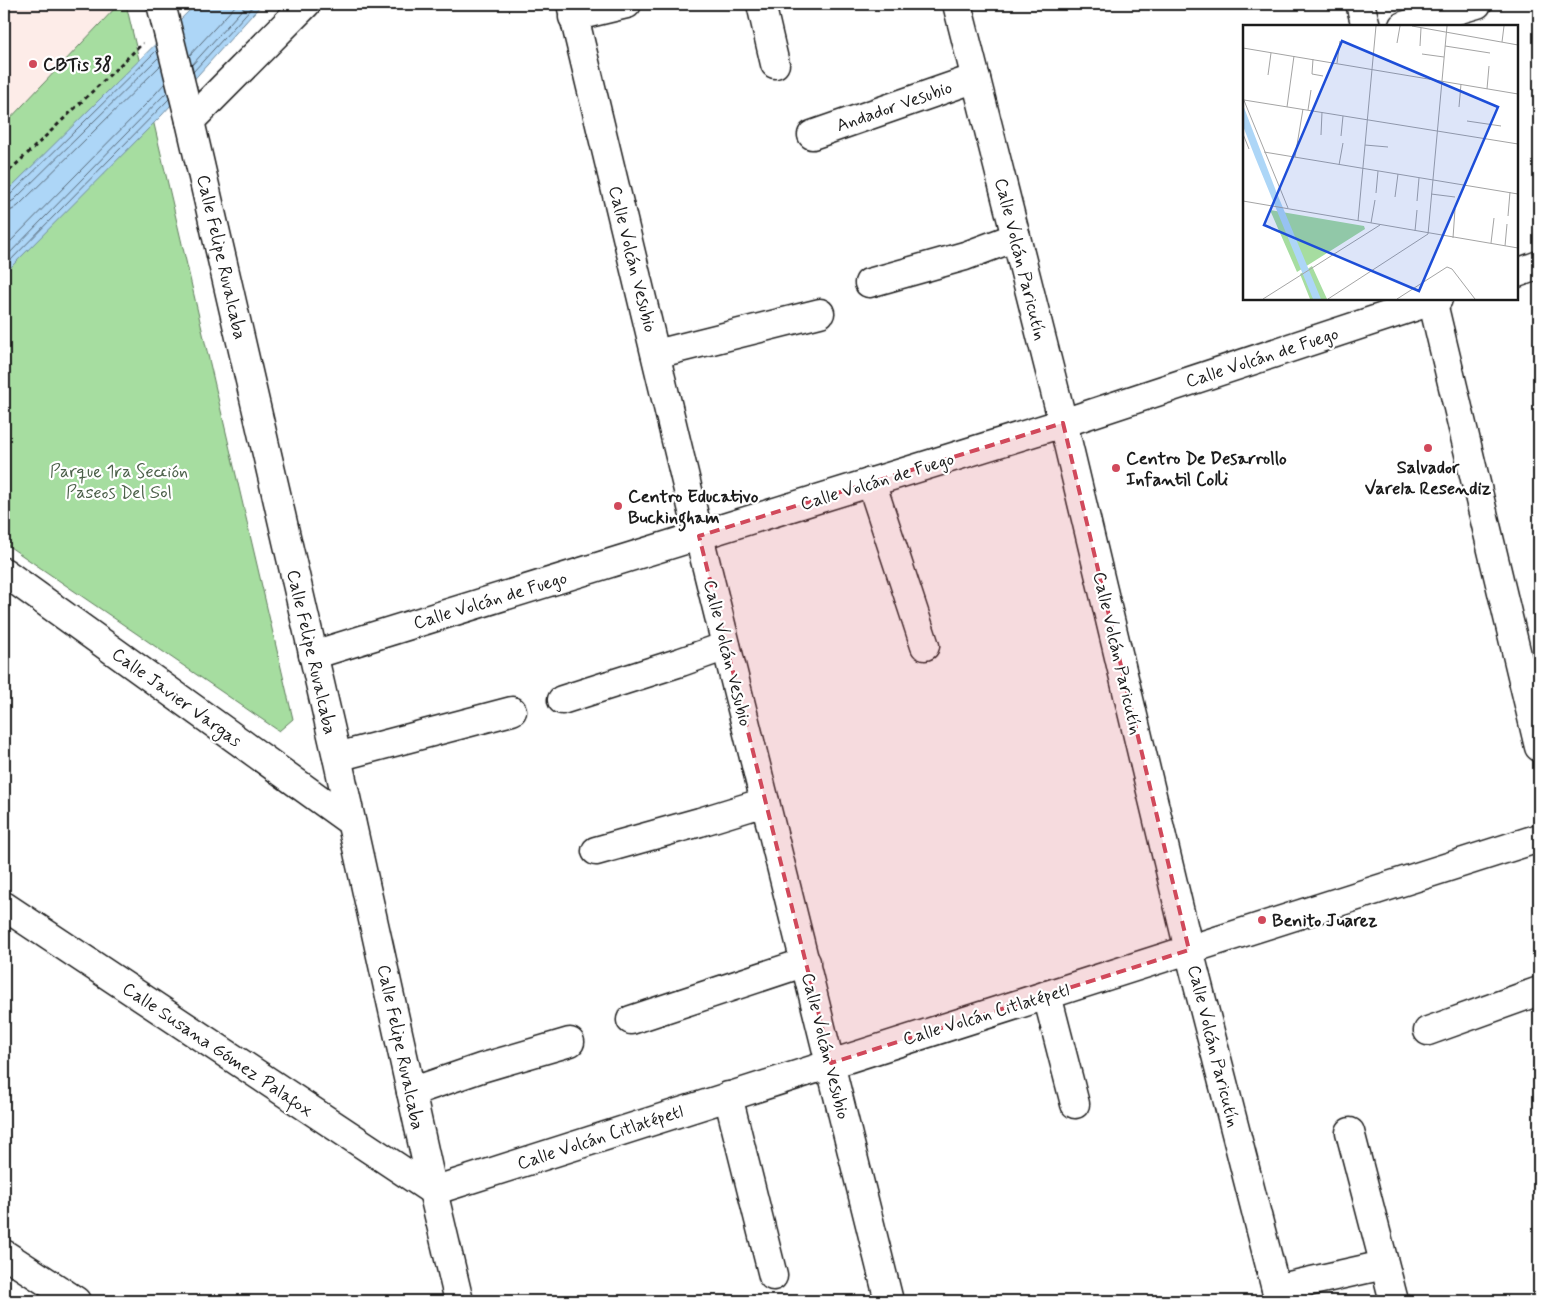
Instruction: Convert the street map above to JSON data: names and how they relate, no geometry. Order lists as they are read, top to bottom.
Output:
{
  "streets": {
    "street": [
      "Andador Vesubio",
      "Calle Felipe Ruvalcaba",
      "Calle Volcán Vesubio",
      "Calle Volcán Paricutín",
      "Calle Volcán de Fuego",
      "Calle Javier Vargas",
      "Calle Volcán Citlatépetl",
      "Calle Susana Gómez Palafox"
    ]
  },
  "crossings": [
    ["Andador Vesubio", "Calle Volcán Paricutín"],
    ["Calle Felipe Ruvalcaba", "Calle Volcán de Fuego"],
    ["Calle Felipe Ruvalcaba", "Calle Javier Vargas"],
    ["Calle Felipe Ruvalcaba", "Calle Volcán Citlatépetl"],
    ["Calle Felipe Ruvalcaba", "Calle Susana Gómez Palafox"],
    ["Calle Volcán Vesubio", "Calle Volcán de Fuego"],
    ["Calle Volcán Vesubio", "Calle Volcán Citlatépetl"],
    ["Calle Volcán Paricutín", "Calle Volcán de Fuego"],
    ["Calle Volcán Paricutín", "Calle Volcán Citlatépetl"],
    ["Calle Volcán Citlatépetl", "Calle Susana Gómez Palafox"]
  ],
  "parks": ["Parque 1ra Sección Paseos Del Sol"],
  "places": [
    "CBTis 38",
    "Salvador Varela Resendiz",
    "Centro De Desarrollo Infantil Colli",
    "Centro Educativo Buckingham",
    "Benito Juarez"
  ]
}
